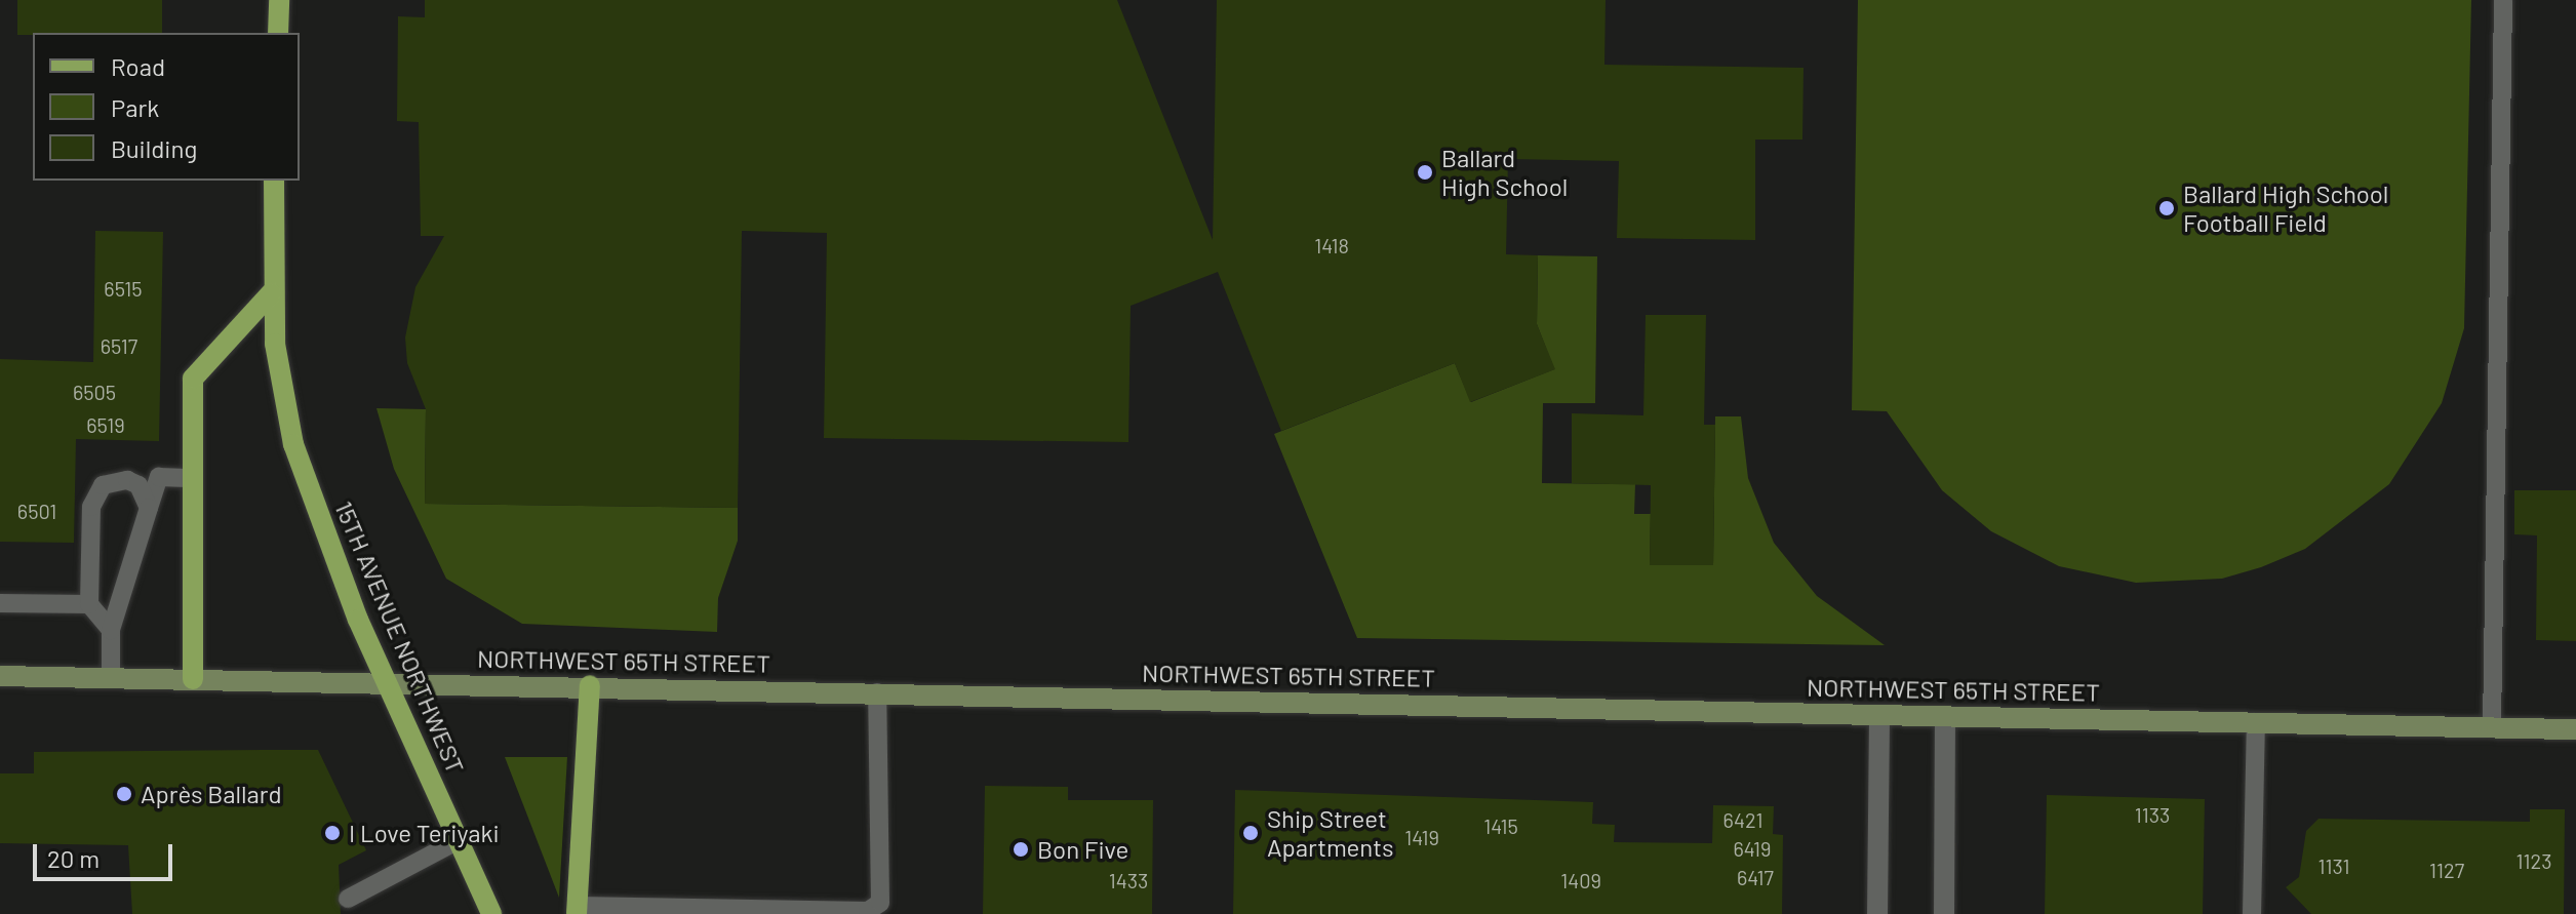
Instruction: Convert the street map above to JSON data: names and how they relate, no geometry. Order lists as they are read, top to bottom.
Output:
{
  "streets": {
    "main road": ["15TH AVENUE NORTHWEST"],
    "street": ["NORTHWEST 65TH STREET"]
  },
  "crossings": [
    ["15TH AVENUE NORTHWEST", "NORTHWEST 65TH STREET"]
  ],
  "places": [
    "Ballard High School",
    "Ballard High School Football Field",
    "Après Ballard",
    "I Love Teriyaki",
    "Ship Street Apartments",
    "Bon Five"
  ],
  "house_numbers": [
    "1418",
    "6515",
    "6517",
    "6505",
    "6519",
    "6501",
    "1133",
    "6421",
    "1415",
    "1419",
    "6419",
    "1123",
    "1131",
    "1127",
    "6417",
    "1433",
    "1409"
  ],
  "legend": ["Road", "Park", "Building"],
  "scale_bar": "20 m"
}
